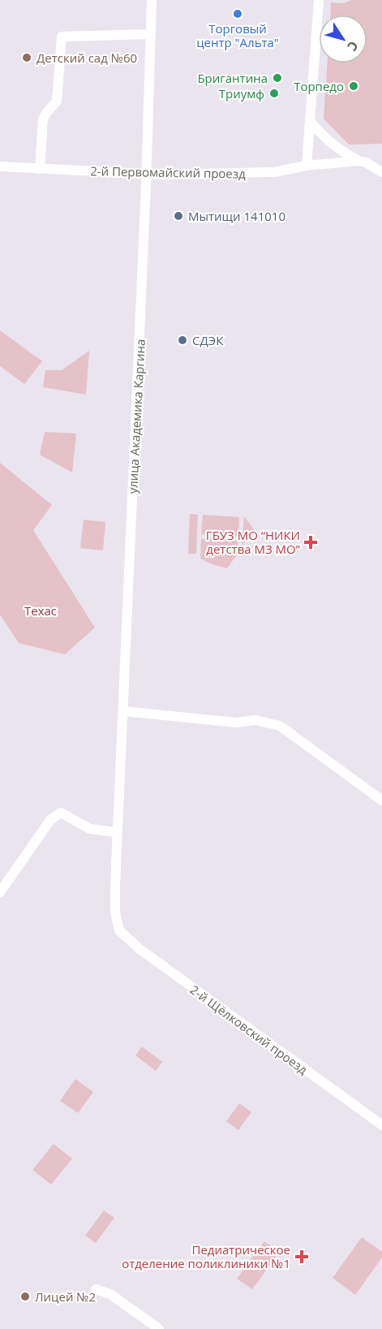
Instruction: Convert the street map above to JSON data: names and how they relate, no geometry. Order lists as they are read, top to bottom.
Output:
{
  "streets": {
    "street": ["2-й Первомайский проезд", "улица Академика Каргина", "2-й Щёлковский проезд"]
  },
  "crossings": [
    ["2-й Первомайский проезд", "улица Академика Каргина"],
    ["улица Академика Каргина", "2-й Щёлковский проезд"]
  ],
  "parks": ["Техас"],
  "places": {
    "other": [
      "Торговый центр \"Альта\"",
      "Детский сад №60",
      "Бригантина",
      "Торпедо",
      "Триумф",
      "Мытищи 141010",
      "СДЭК",
      "Лицей №2"
    ],
    "health": ["ГБУЗ МО “НИКИ детства МЗ МО”", "Педиатрическое отделение поликлиники №1"]
  },
  "north": "bottom right"
}
